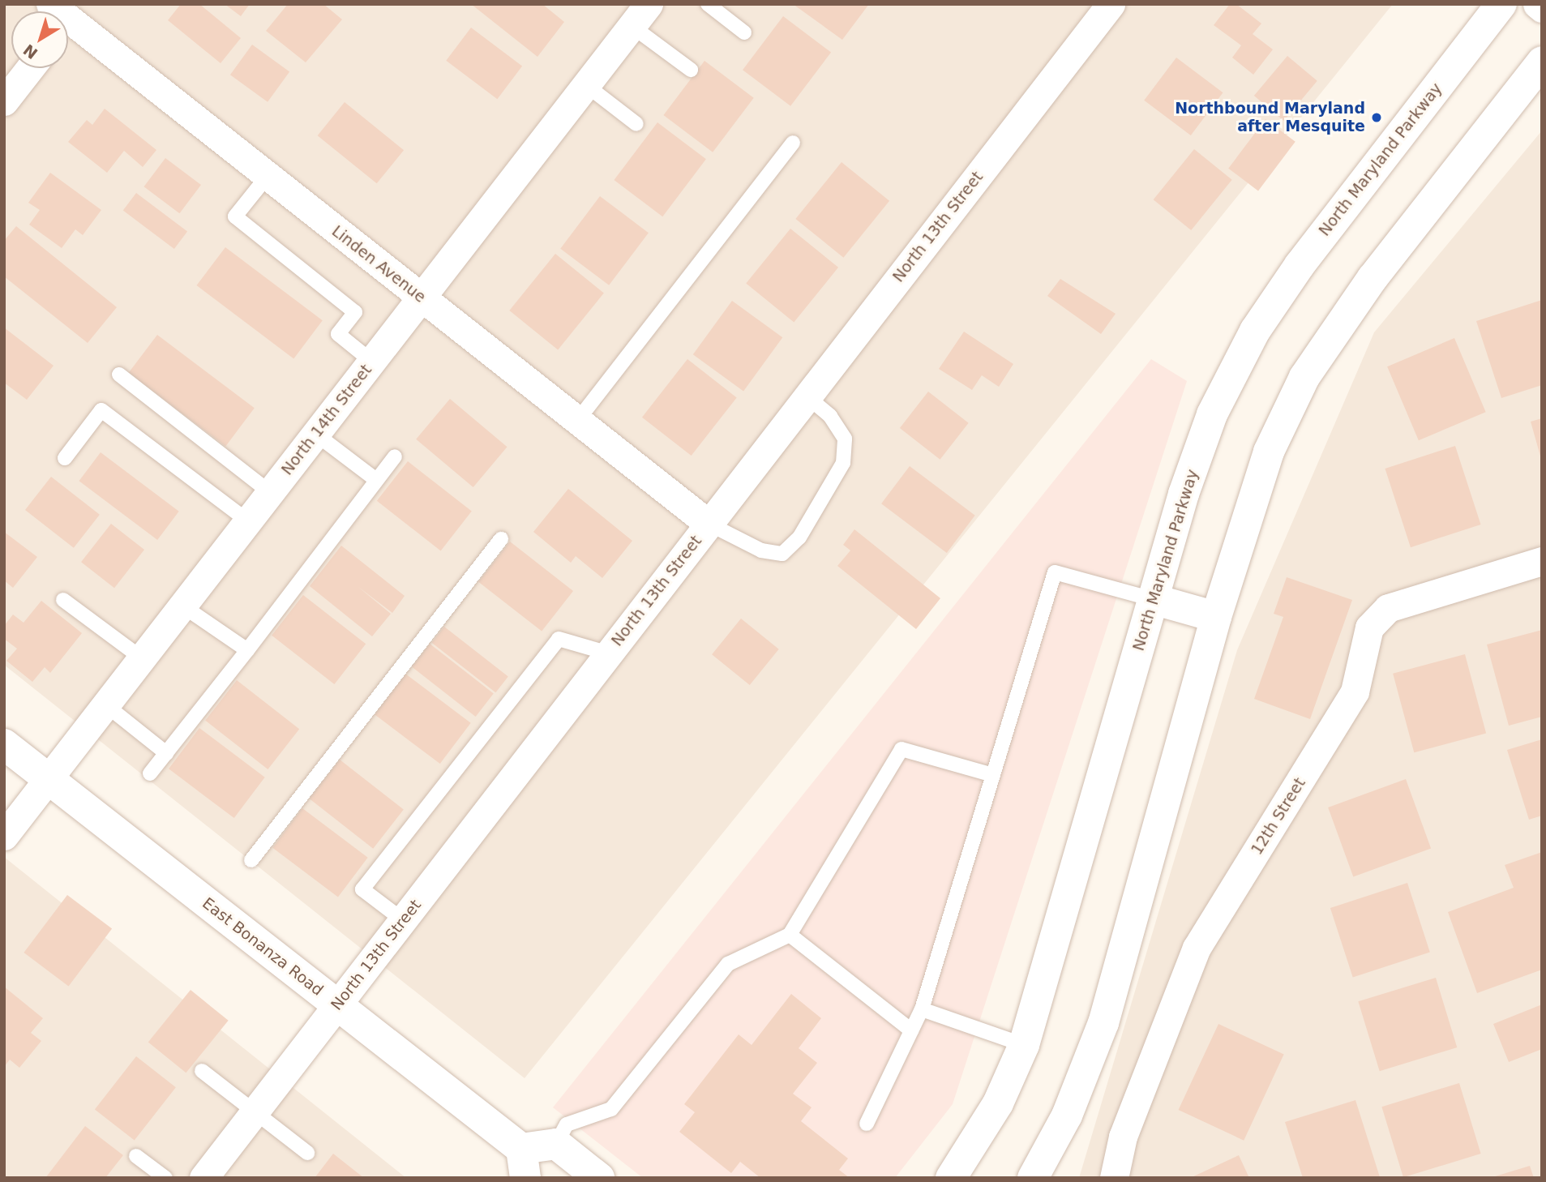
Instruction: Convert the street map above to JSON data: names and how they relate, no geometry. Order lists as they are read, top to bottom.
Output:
{
  "streets": {
    "main road": ["North Maryland Parkway", "East Bonanza Road"],
    "street": [
      "North 13th Street",
      "Linden Avenue",
      "North 14th Street",
      "12th Street"
    ]
  },
  "crossings": [
    ["North 13th Street", "Linden Avenue"],
    ["North 13th Street", "East Bonanza Road"],
    ["Linden Avenue", "North 14th Street"],
    ["North 14th Street", "East Bonanza Road"]
  ],
  "places": ["Northbound Maryland after Mesquite"],
  "north": "bottom left"
}
